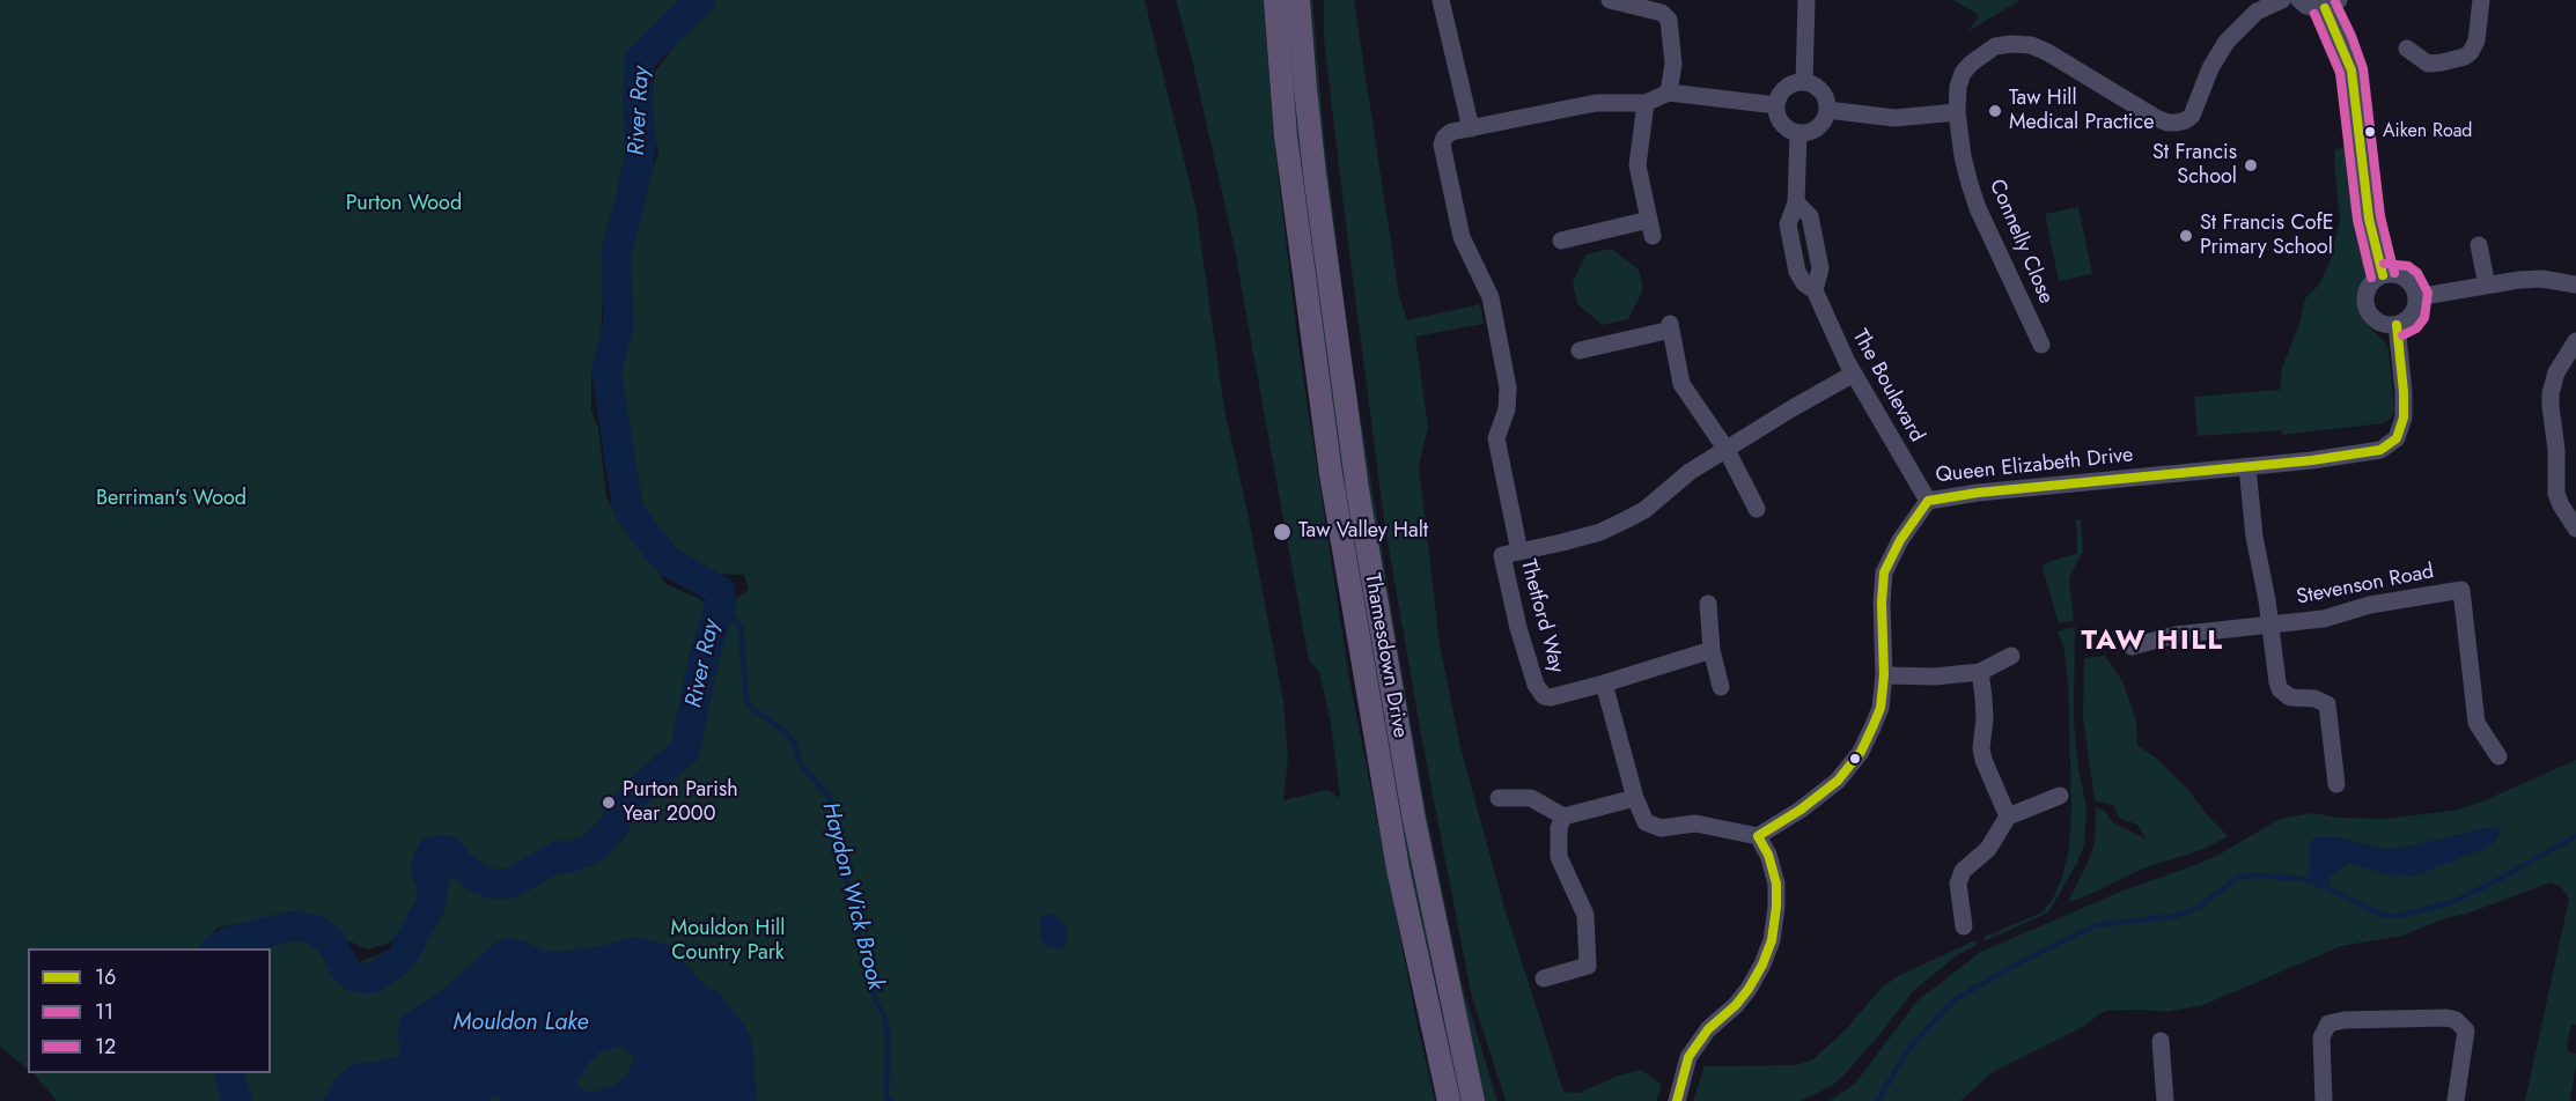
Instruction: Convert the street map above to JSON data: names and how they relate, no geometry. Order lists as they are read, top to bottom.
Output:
{
  "streets": {
    "main road": ["Thamesdown Drive"],
    "street": [
      "Connelly Close",
      "The Boulevard",
      "Queen Elizabeth Drive",
      "Stevenson Road",
      "Thetford Way"
    ]
  },
  "crossings": [
    ["The Boulevard", "Queen Elizabeth Drive"]
  ],
  "districts": ["TAW HILL"],
  "water": ["River Ray", "Haydon Wick Brook", "Mouldon Lake"],
  "parks": ["Purton Wood", "Berriman's Wood", "Mouldon Hill Country Park"],
  "places": [
    "Taw Hill Medical Practice",
    "Aiken Road",
    "St Francis School",
    "St Francis CofE Primary School",
    "Taw Valley Halt",
    "Purton Parish Year 2000"
  ],
  "lines": ["transit line 12", "transit line 16", "transit line 11"],
  "legend": ["16", "11", "12"]
}
